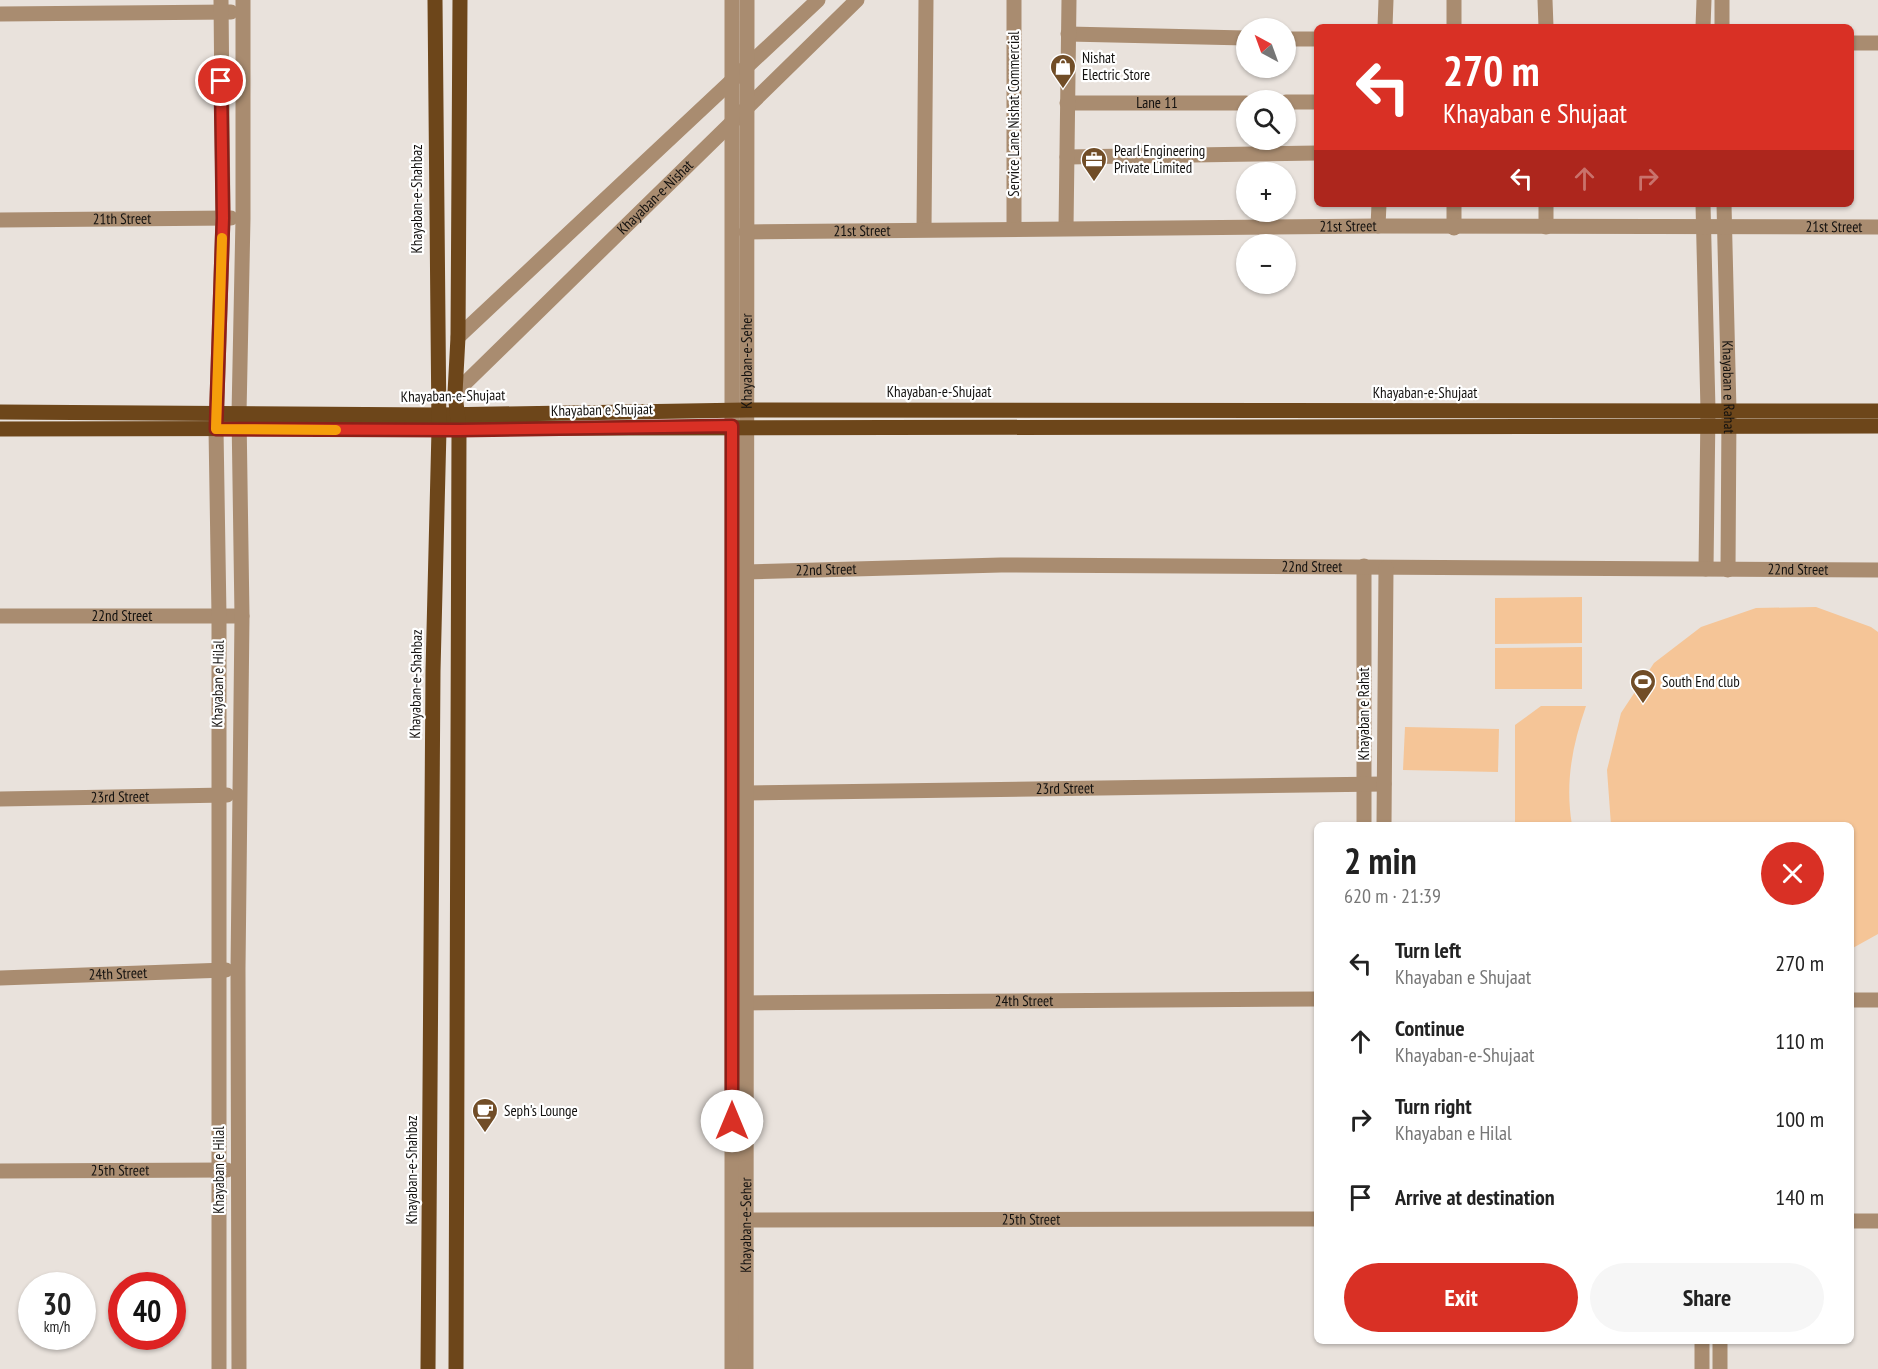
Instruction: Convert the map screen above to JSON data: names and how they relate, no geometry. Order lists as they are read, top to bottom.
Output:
{
  "streets": {
    "main road": ["Khayaban-e-Shahbaz", "Khayaban-e-Shujaat", "Khayaban e Shujaat"],
    "street": [
      "Lane 11",
      "Service Lane Nishat Commercial",
      "Khayaban-e-Nishat",
      "21th Street",
      "21st Street",
      "Khayaban-e-Seher",
      "Khayaban e Rahat",
      "22nd Street",
      "Khayaban e Hilal",
      "23rd Street",
      "24th Street",
      "25th Street"
    ]
  },
  "crossings": [
    ["Service Lane Nishat Commercial", "21st Street"],
    ["Khayaban-e-Nishat", "Khayaban-e-Seher"],
    ["Khayaban-e-Shahbaz", "Khayaban-e-Shujaat"],
    ["21th Street", "Khayaban e Hilal"],
    ["21st Street", "Khayaban-e-Seher"],
    ["21st Street", "Khayaban e Rahat"],
    ["Khayaban-e-Seher", "Khayaban-e-Shujaat"],
    ["Khayaban-e-Seher", "Khayaban e Shujaat"],
    ["Khayaban-e-Seher", "22nd Street"],
    ["Khayaban-e-Seher", "23rd Street"],
    ["Khayaban-e-Seher", "24th Street"],
    ["Khayaban-e-Seher", "25th Street"],
    ["Khayaban e Rahat", "Khayaban-e-Shujaat"],
    ["Khayaban e Rahat", "22nd Street"],
    ["Khayaban e Rahat", "23rd Street"],
    ["Khayaban-e-Shujaat", "Khayaban e Shujaat"],
    ["Khayaban-e-Shujaat", "Khayaban e Hilal"],
    ["22nd Street", "Khayaban e Hilal"],
    ["Khayaban e Hilal", "23rd Street"],
    ["Khayaban e Hilal", "24th Street"],
    ["Khayaban e Hilal", "25th Street"]
  ],
  "places": {
    "shop": ["Nishat Electric Store"],
    "office": ["Pearl Engineering Private Limited"],
    "sports": ["South End club"],
    "cafe": ["Seph's Lounge"]
  },
  "north": "top left",
  "page": {
    "map_buttons": ["+", "−"],
    "turn": ["270 m", "Khayaban e Shujaat"],
    "heading": ["2 min", "620 m · 21:39"],
    "list": [
      {
        "name": "Turn left",
        "note": "Khayaban e Shujaat",
        "value": "270 m"
      },
      {
        "name": "Continue",
        "note": "Khayaban-e-Shujaat",
        "value": "110 m"
      },
      {
        "name": "Turn right",
        "note": "Khayaban e Hilal",
        "value": "100 m"
      },
      {
        "name": "Arrive at destination",
        "value": "140 m"
      }
    ],
    "buttons": ["Exit", "Share"],
    "speed": "30 km/h",
    "limit": "40"
  }
}
